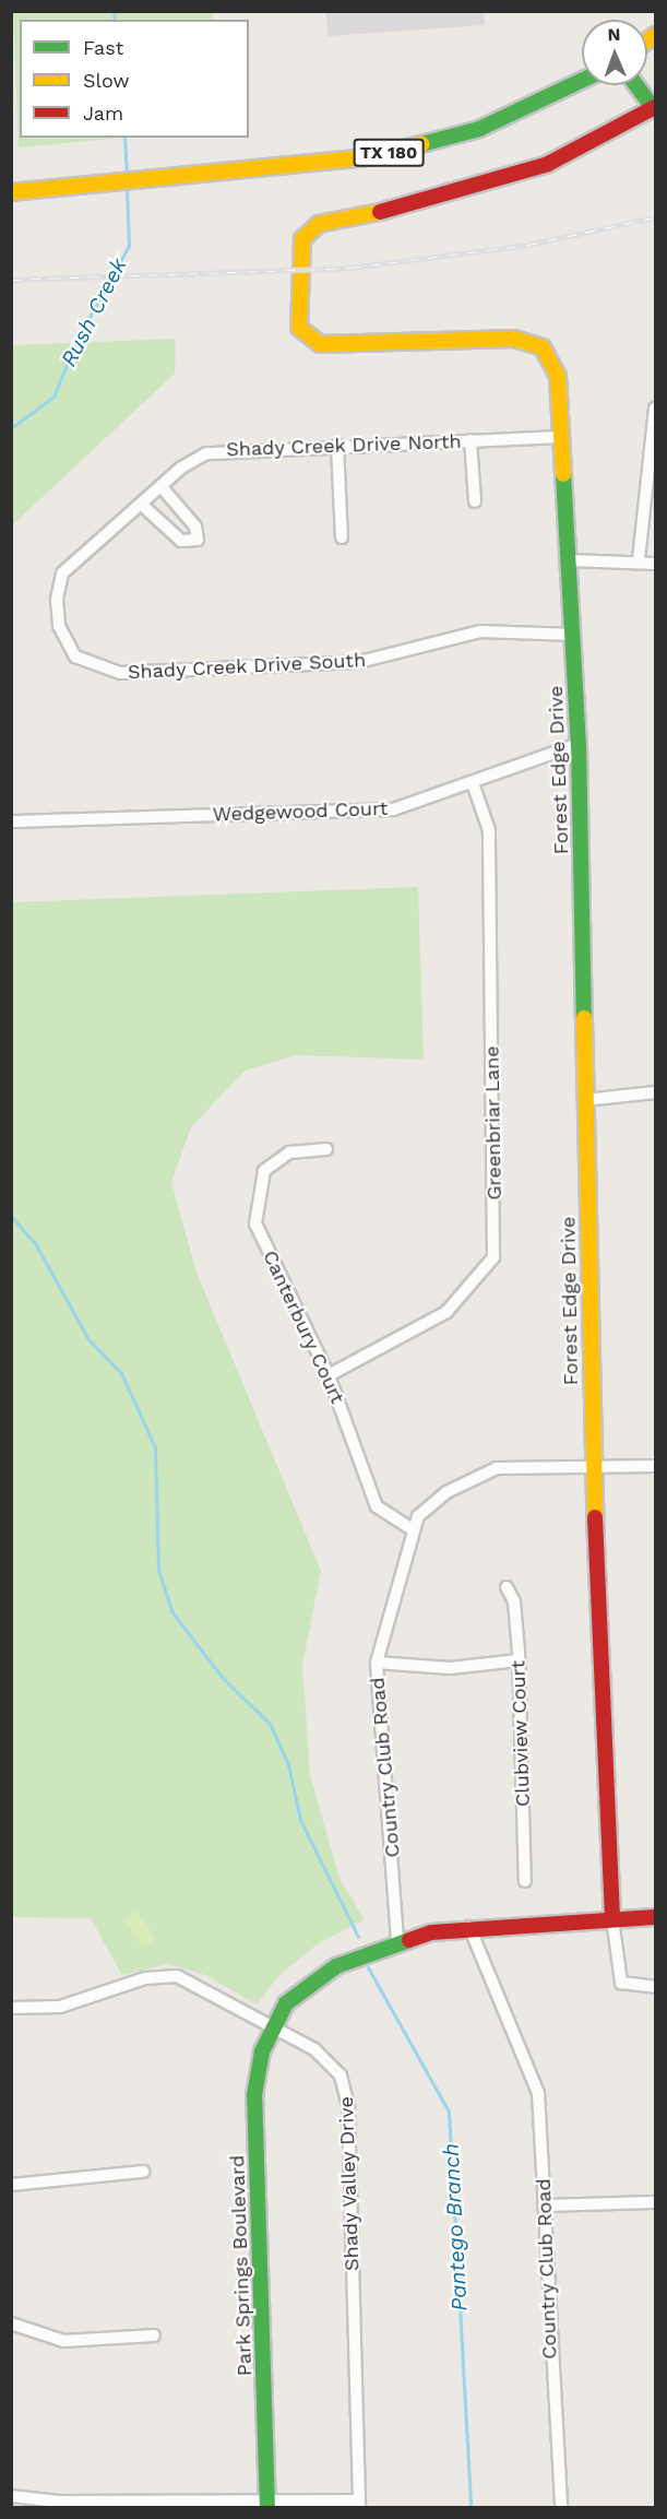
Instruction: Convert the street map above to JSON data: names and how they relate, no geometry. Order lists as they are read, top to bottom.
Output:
{
  "streets": {
    "street": [
      "TX 180",
      "Shady Creek Drive North",
      "Shady Creek Drive South",
      "Forest Edge Drive",
      "Wedgewood Court",
      "Greenbriar Lane",
      "Canterbury Court",
      "Clubview Court",
      "Country Club Road",
      "Shady Valley Drive",
      "Park Springs Boulevard"
    ]
  },
  "crossings": [
    ["Shady Creek Drive North", "Shady Creek Drive South"],
    ["Shady Creek Drive North", "Forest Edge Drive"],
    ["Shady Creek Drive South", "Forest Edge Drive"],
    ["Forest Edge Drive", "Wedgewood Court"],
    ["Forest Edge Drive", "Country Club Road"],
    ["Wedgewood Court", "Greenbriar Lane"],
    ["Greenbriar Lane", "Canterbury Court"],
    ["Canterbury Court", "Country Club Road"],
    ["Shady Valley Drive", "Park Springs Boulevard"]
  ],
  "water": ["Rush Creek", "Pantego Branch"],
  "legend": ["Fast", "Slow", "Jam"],
  "north": "top"
}
